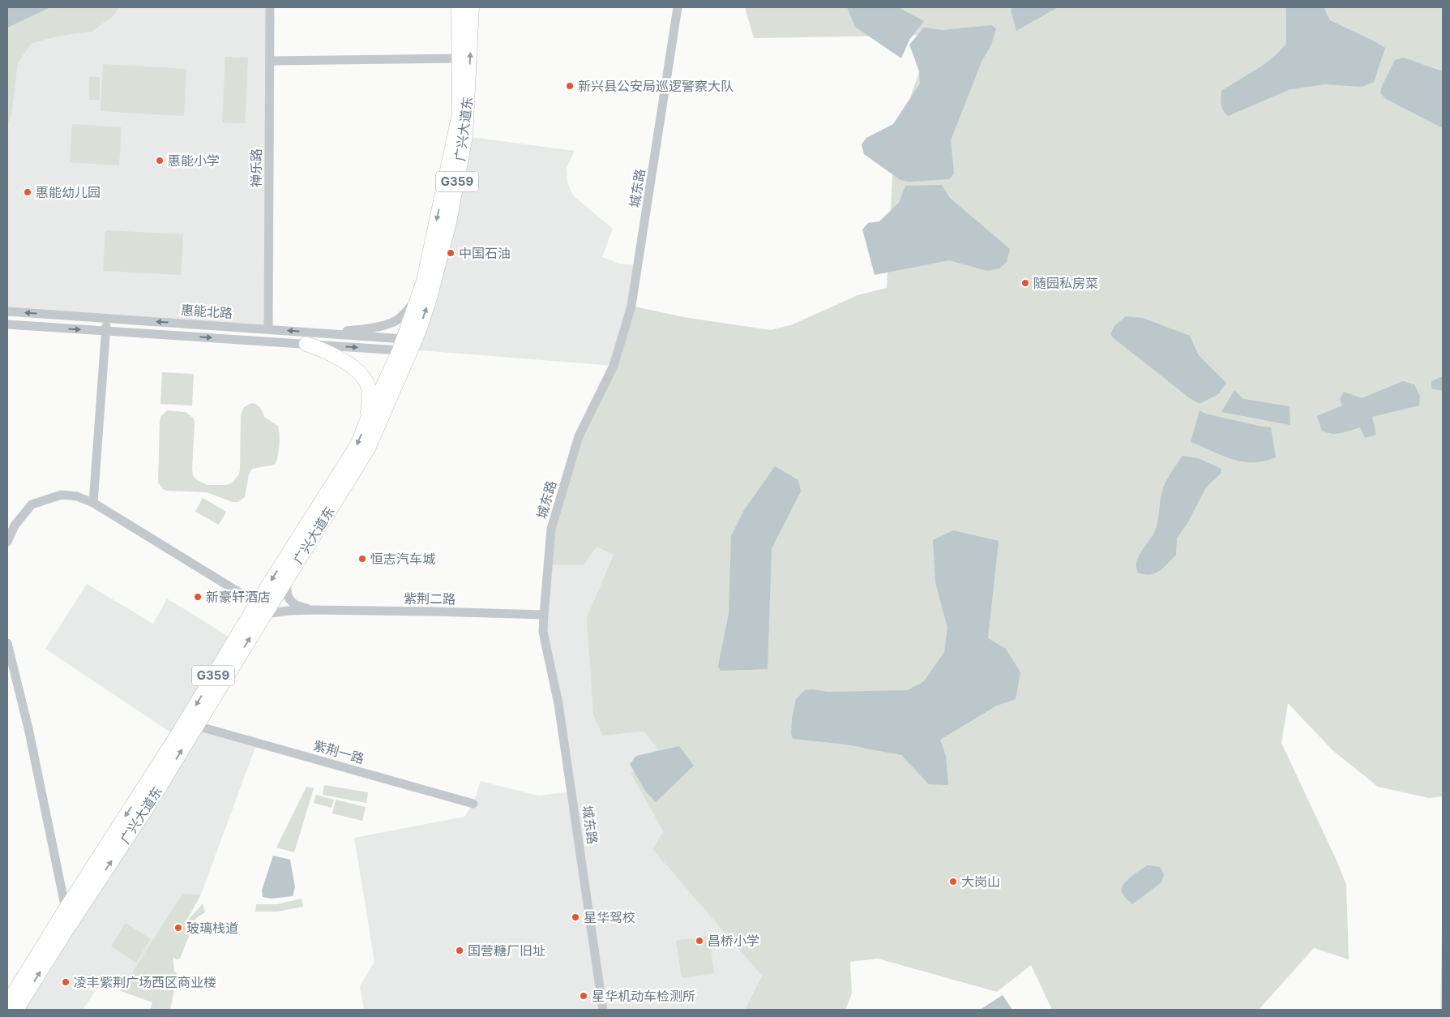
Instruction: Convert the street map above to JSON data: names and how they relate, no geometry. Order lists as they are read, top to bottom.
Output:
{
  "streets": {
    "highway": ["广兴大道东", "G359"],
    "street": [
      "禅乐路",
      "城东路",
      "惠能北路",
      "紫荆二路",
      "紫荆一路"
    ]
  },
  "crossings": [
    ["广兴大道东", "惠能北路"],
    ["广兴大道东", "紫荆二路"],
    ["广兴大道东", "紫荆一路"],
    ["禅乐路", "惠能北路"],
    ["城东路", "紫荆二路"]
  ],
  "places": [
    "新兴县公安局巡逻警察大队",
    "惠能小学",
    "惠能幼儿园",
    "中国石油",
    "随园私房菜",
    "恒志汽车城",
    "新豪轩酒店",
    "大岗山",
    "星华驾校",
    "玻璃栈道",
    "昌桥小学",
    "国营糖厂旧址",
    "凌丰紫荆广场西区商业楼",
    "星华机动车检测所"
  ]
}
